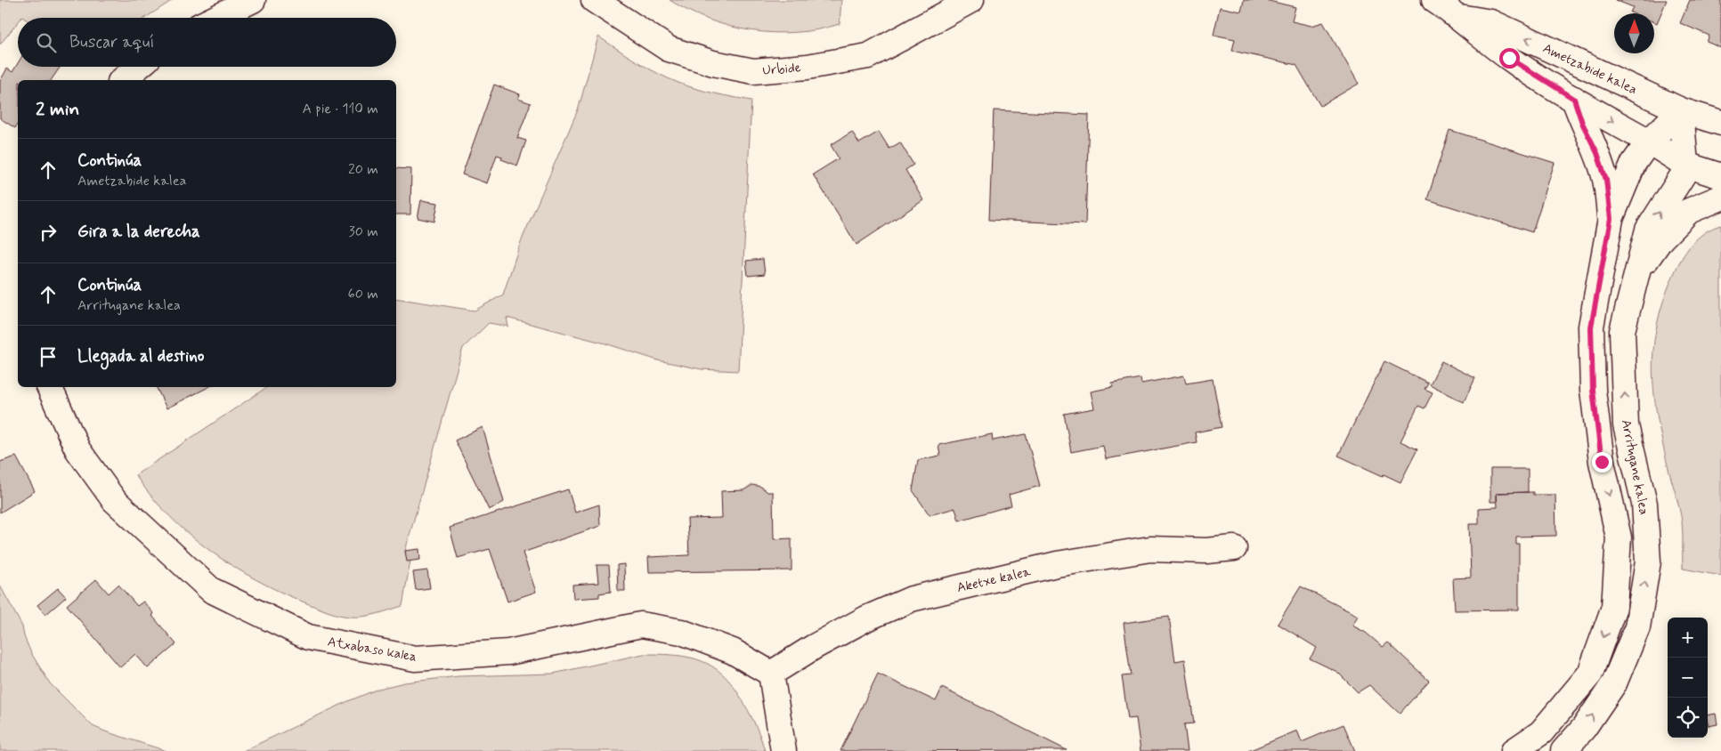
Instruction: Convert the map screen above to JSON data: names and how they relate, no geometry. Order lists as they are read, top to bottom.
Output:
{
  "streets": {
    "street": [
      "Urbide",
      "Ametzabide kalea",
      "Arritugane kalea",
      "Aketxe kalea",
      "Atxabaso kalea"
    ]
  },
  "crossings": [
    ["Ametzabide kalea", "Arritugane kalea"],
    ["Aketxe kalea", "Atxabaso kalea"]
  ],
  "north": "top",
  "page": {
    "search": "Buscar aquí",
    "heading": ["2 min", "A pie · 110 m"],
    "list": [
      ["Continúa", "Ametzabide kalea", "20 m"],
      ["Gira a la derecha", "30 m"],
      ["Continúa", "Arritugane kalea", "60 m"],
      "Llegada al destino"
    ],
    "map_buttons": ["+", "−"]
  }
}
